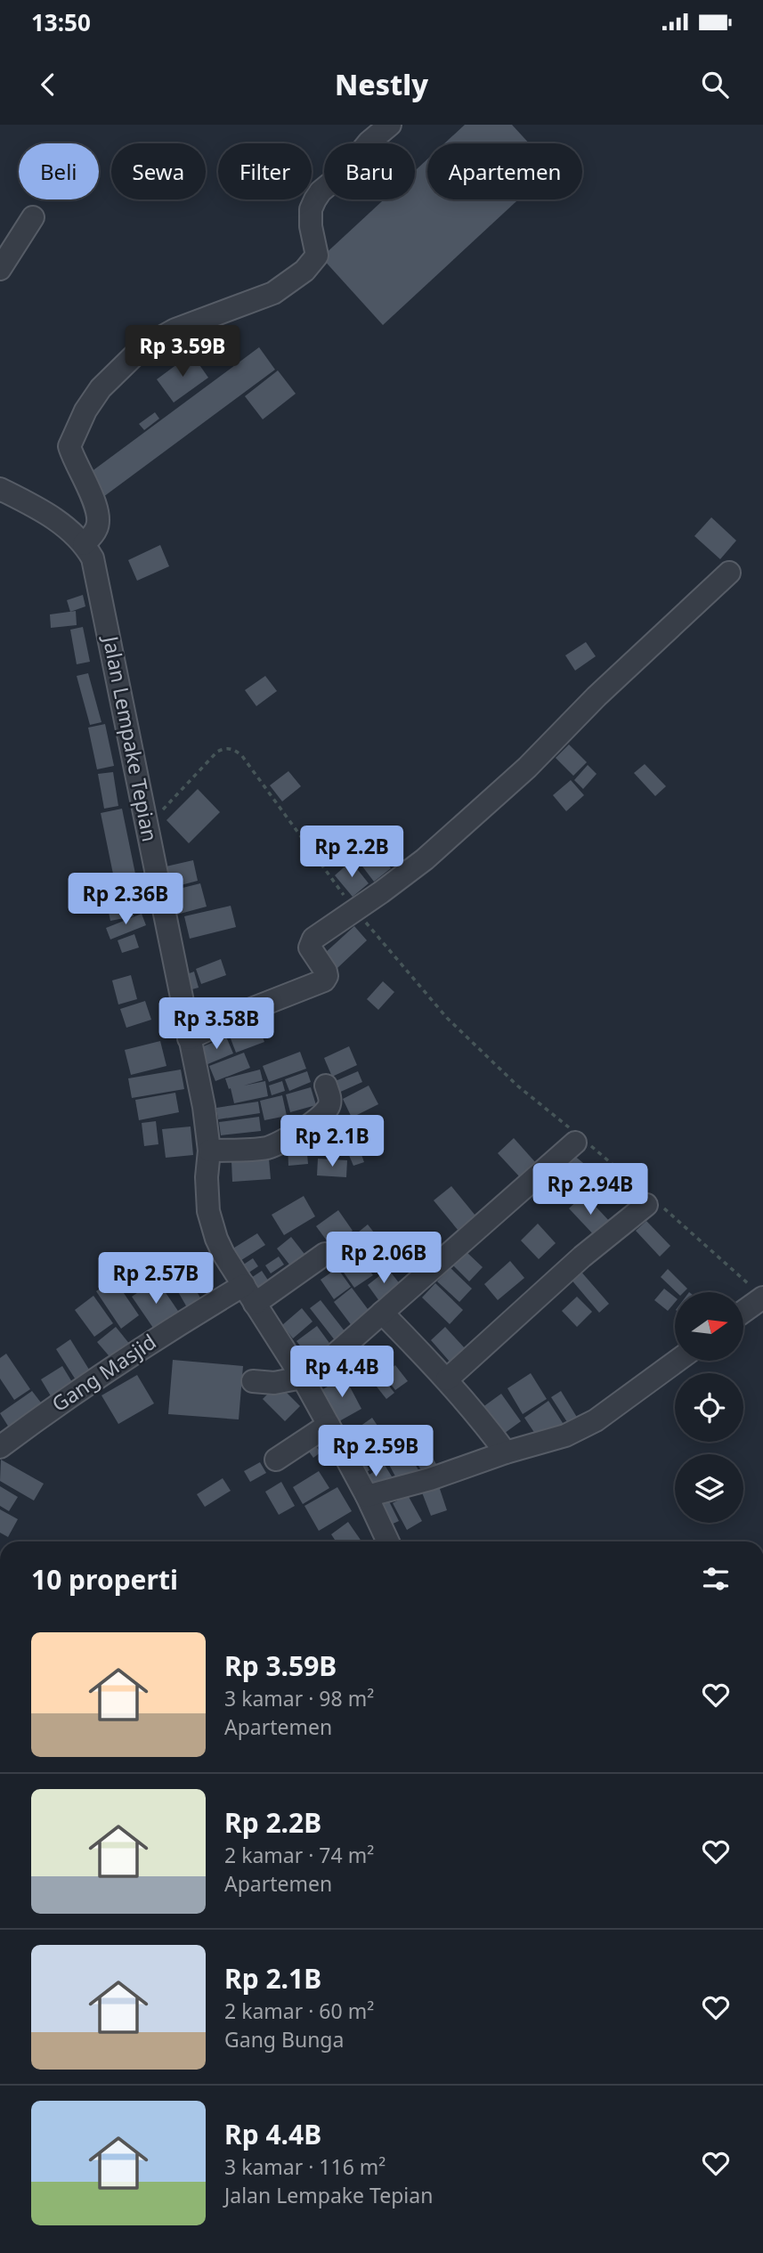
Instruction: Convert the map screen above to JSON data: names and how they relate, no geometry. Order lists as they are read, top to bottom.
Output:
{
  "streets": {
    "street": ["Jalan Lempake Tepian", "Gang Masjid"]
  },
  "crossings": [
    ["Jalan Lempake Tepian", "Gang Masjid"]
  ],
  "north": "right",
  "page": {
    "status": "13:50",
    "header": "Nestly",
    "chip": [
      "Beli",
      "Sewa",
      "Filter",
      "Baru",
      "Apartemen"
    ],
    "price": [
      "Rp 3.59B",
      "Rp 2.2B",
      "Rp 2.36B",
      "Rp 3.58B",
      "Rp 2.1B",
      "Rp 2.94B",
      "Rp 2.06B",
      "Rp 2.57B",
      "Rp 4.4B",
      "Rp 2.59B"
    ],
    "heading": "10 properti",
    "list": [
      {
        "name": "Rp 3.59B",
        "note": "3 kamar · 98 m² · Apartemen"
      },
      {
        "name": "Rp 2.2B",
        "note": "2 kamar · 74 m² · Apartemen"
      },
      {
        "name": "Rp 2.1B",
        "note": "2 kamar · 60 m² · Gang Bunga"
      },
      {
        "name": "Rp 4.4B",
        "note": "3 kamar · 116 m² · Jalan Lempake Tepian"
      }
    ]
  }
}
